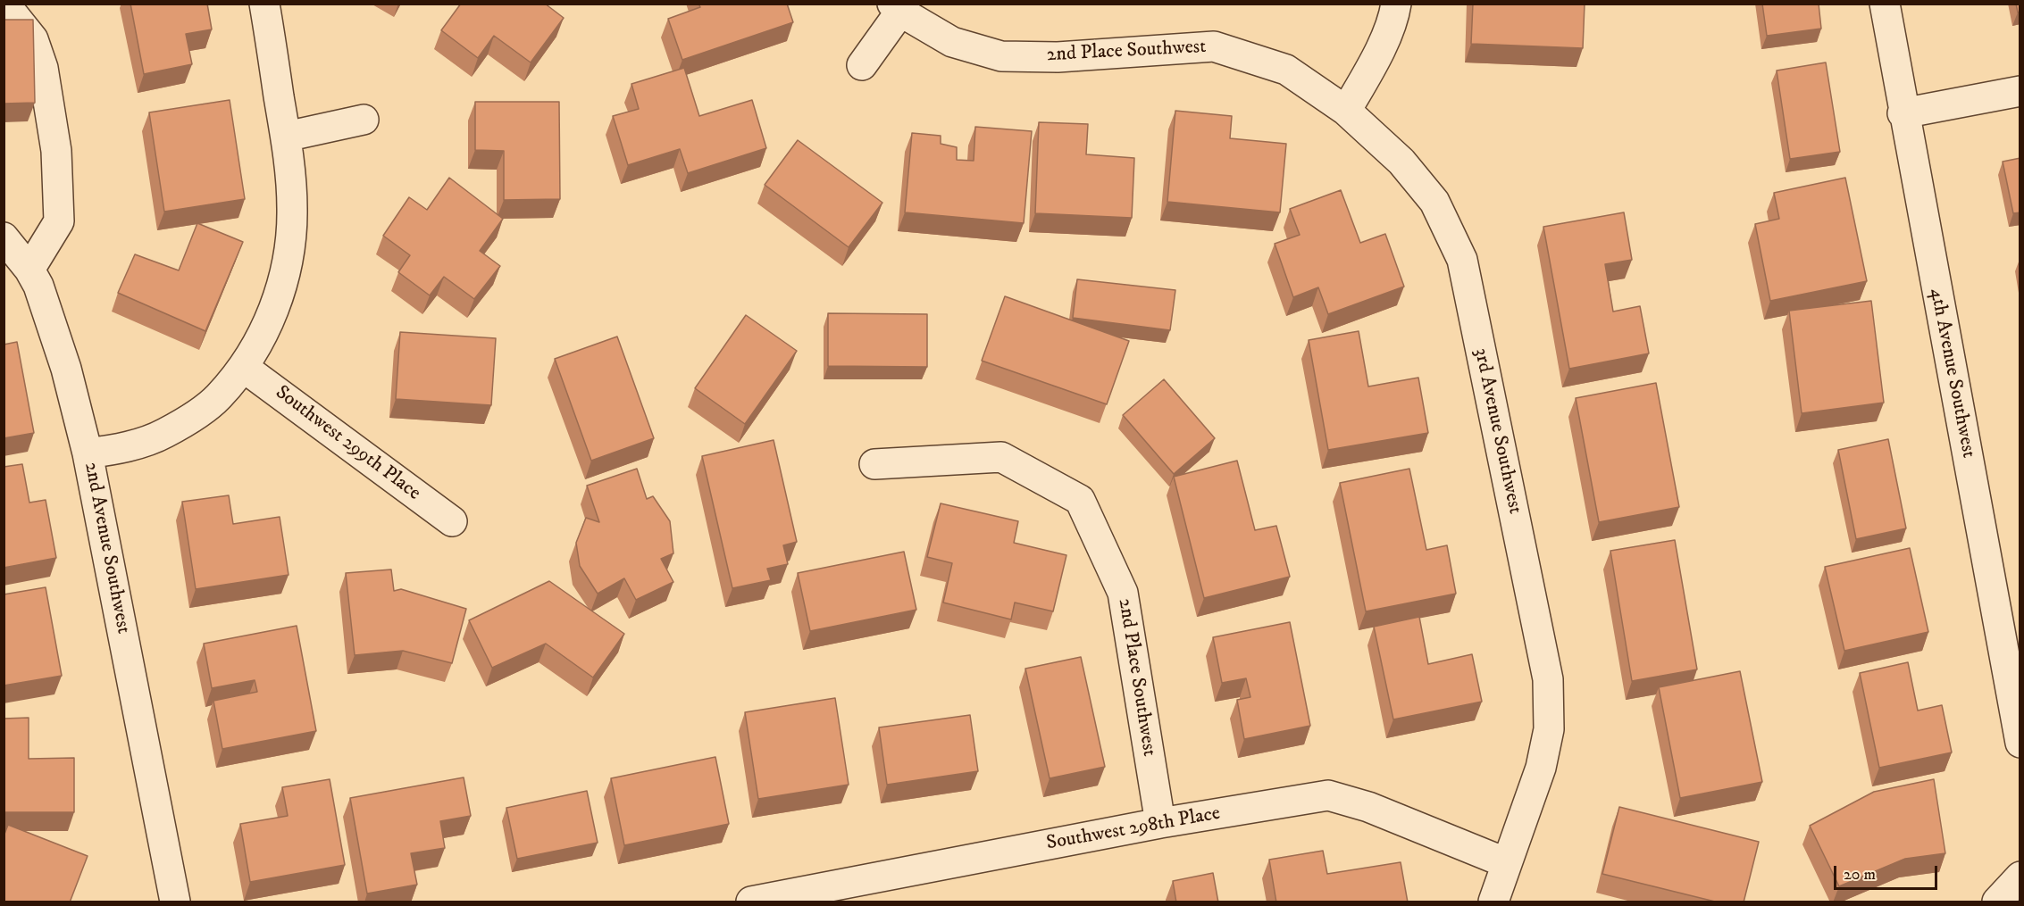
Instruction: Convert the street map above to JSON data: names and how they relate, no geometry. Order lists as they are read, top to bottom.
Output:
{
  "streets": {
    "street": [
      "2nd Place Southwest",
      "4th Avenue Southwest",
      "3rd Avenue Southwest",
      "Southwest 299th Place",
      "2nd Avenue Southwest",
      "Southwest 298th Place"
    ]
  },
  "crossings": [
    ["2nd Place Southwest", "3rd Avenue Southwest"],
    ["2nd Place Southwest", "Southwest 298th Place"],
    ["3rd Avenue Southwest", "Southwest 298th Place"],
    ["Southwest 299th Place", "2nd Avenue Southwest"]
  ],
  "scale_bar": "20 m"
}
